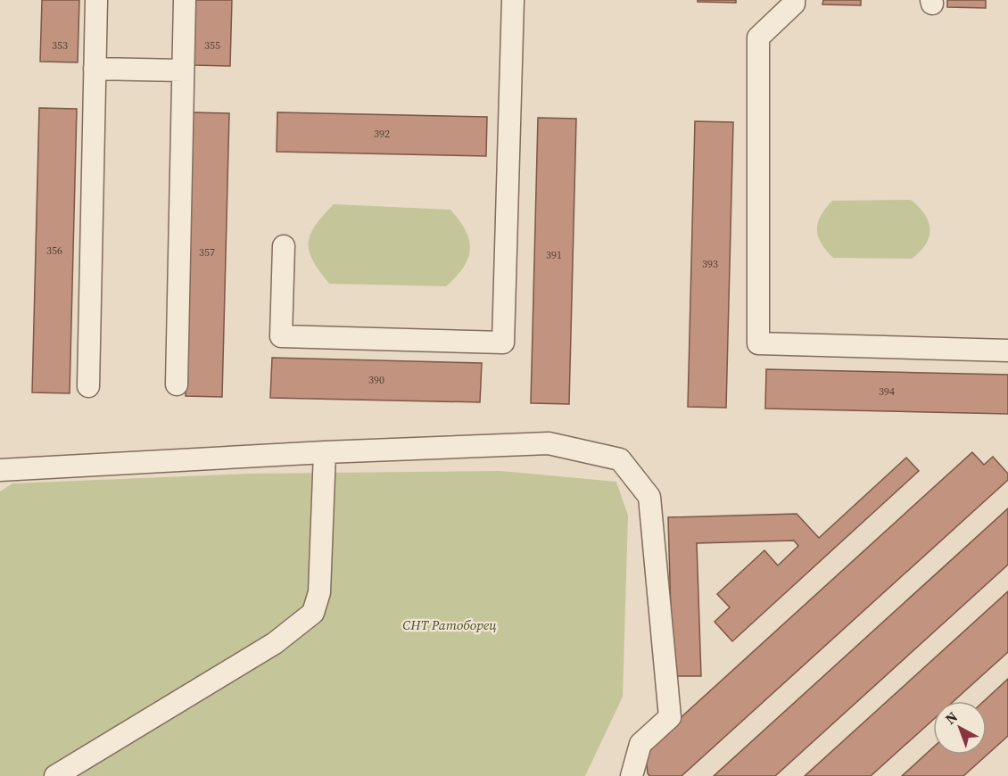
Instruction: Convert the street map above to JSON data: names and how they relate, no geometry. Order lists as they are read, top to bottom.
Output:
{
  "parks": ["СНТ Ратоборец"],
  "house_numbers": [
    "353",
    "355",
    "392",
    "356",
    "357",
    "391",
    "393",
    "390",
    "394"
  ],
  "north": "top left"
}
